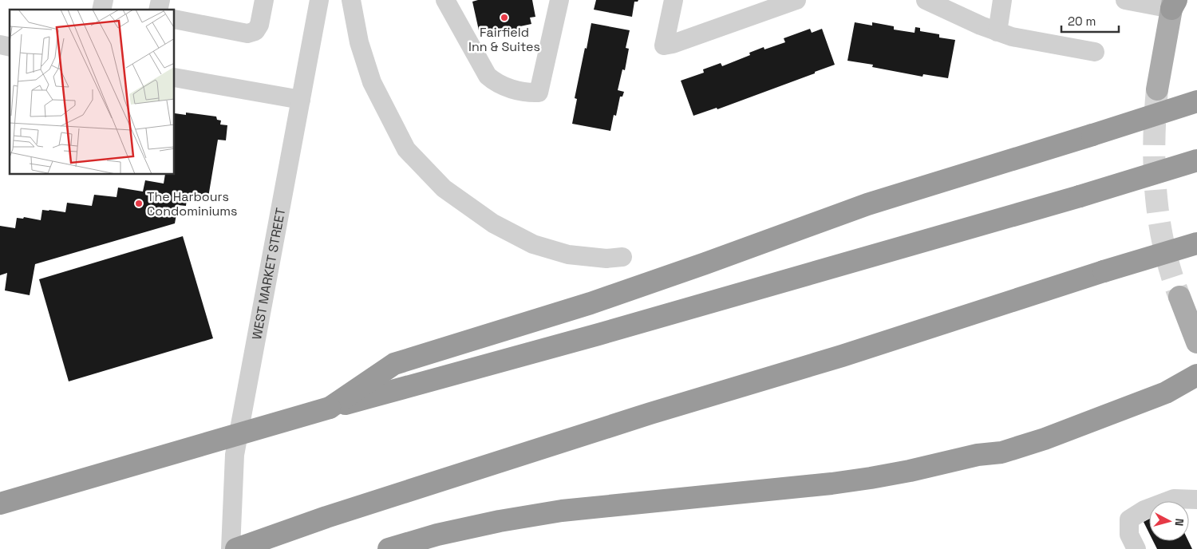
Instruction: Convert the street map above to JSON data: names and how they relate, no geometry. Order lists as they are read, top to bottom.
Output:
{
  "streets": {
    "street": ["WEST MARKET STREET"]
  },
  "places": ["Fairfield Inn & Suites", "The Harbours Condominiums"],
  "scale_bar": "20 m",
  "north": "right"
}
